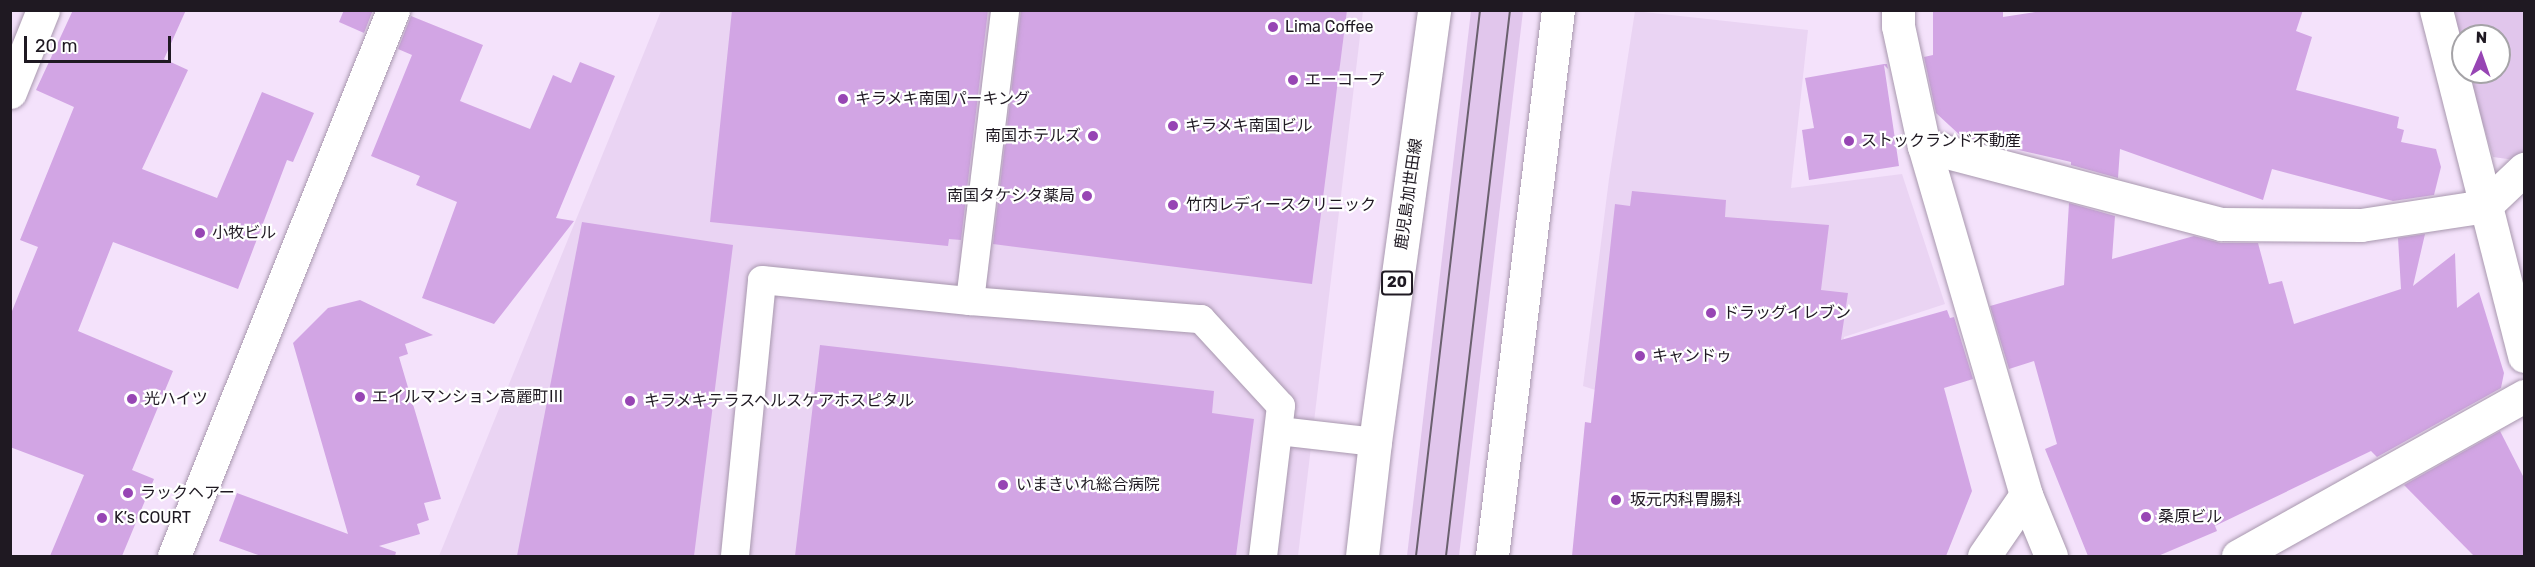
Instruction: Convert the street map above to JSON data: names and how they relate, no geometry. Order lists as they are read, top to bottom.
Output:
{
  "streets": {
    "street": ["鹿児島加世田線", "20"]
  },
  "places": [
    "Lima Coffee",
    "エーコープ",
    "キラメキ南国パーキング",
    "キラメキ南国ビル",
    "南国ホテルズ",
    "ストックランド不動産",
    "南国タケシタ薬局",
    "竹内レディースクリニック",
    "小牧ビル",
    "ドラッグイレブン",
    "キャンドゥ",
    "エイルマンション高麗町Ⅲ",
    "光ハイツ",
    "キラメキテラスヘルスケアホスピタル",
    "いまきいれ総合病院",
    "ラックヘアー",
    "坂元内科胃腸科",
    "桑原ビル",
    "K’s COURT"
  ],
  "scale_bar": "20 m",
  "north": "top"
}
